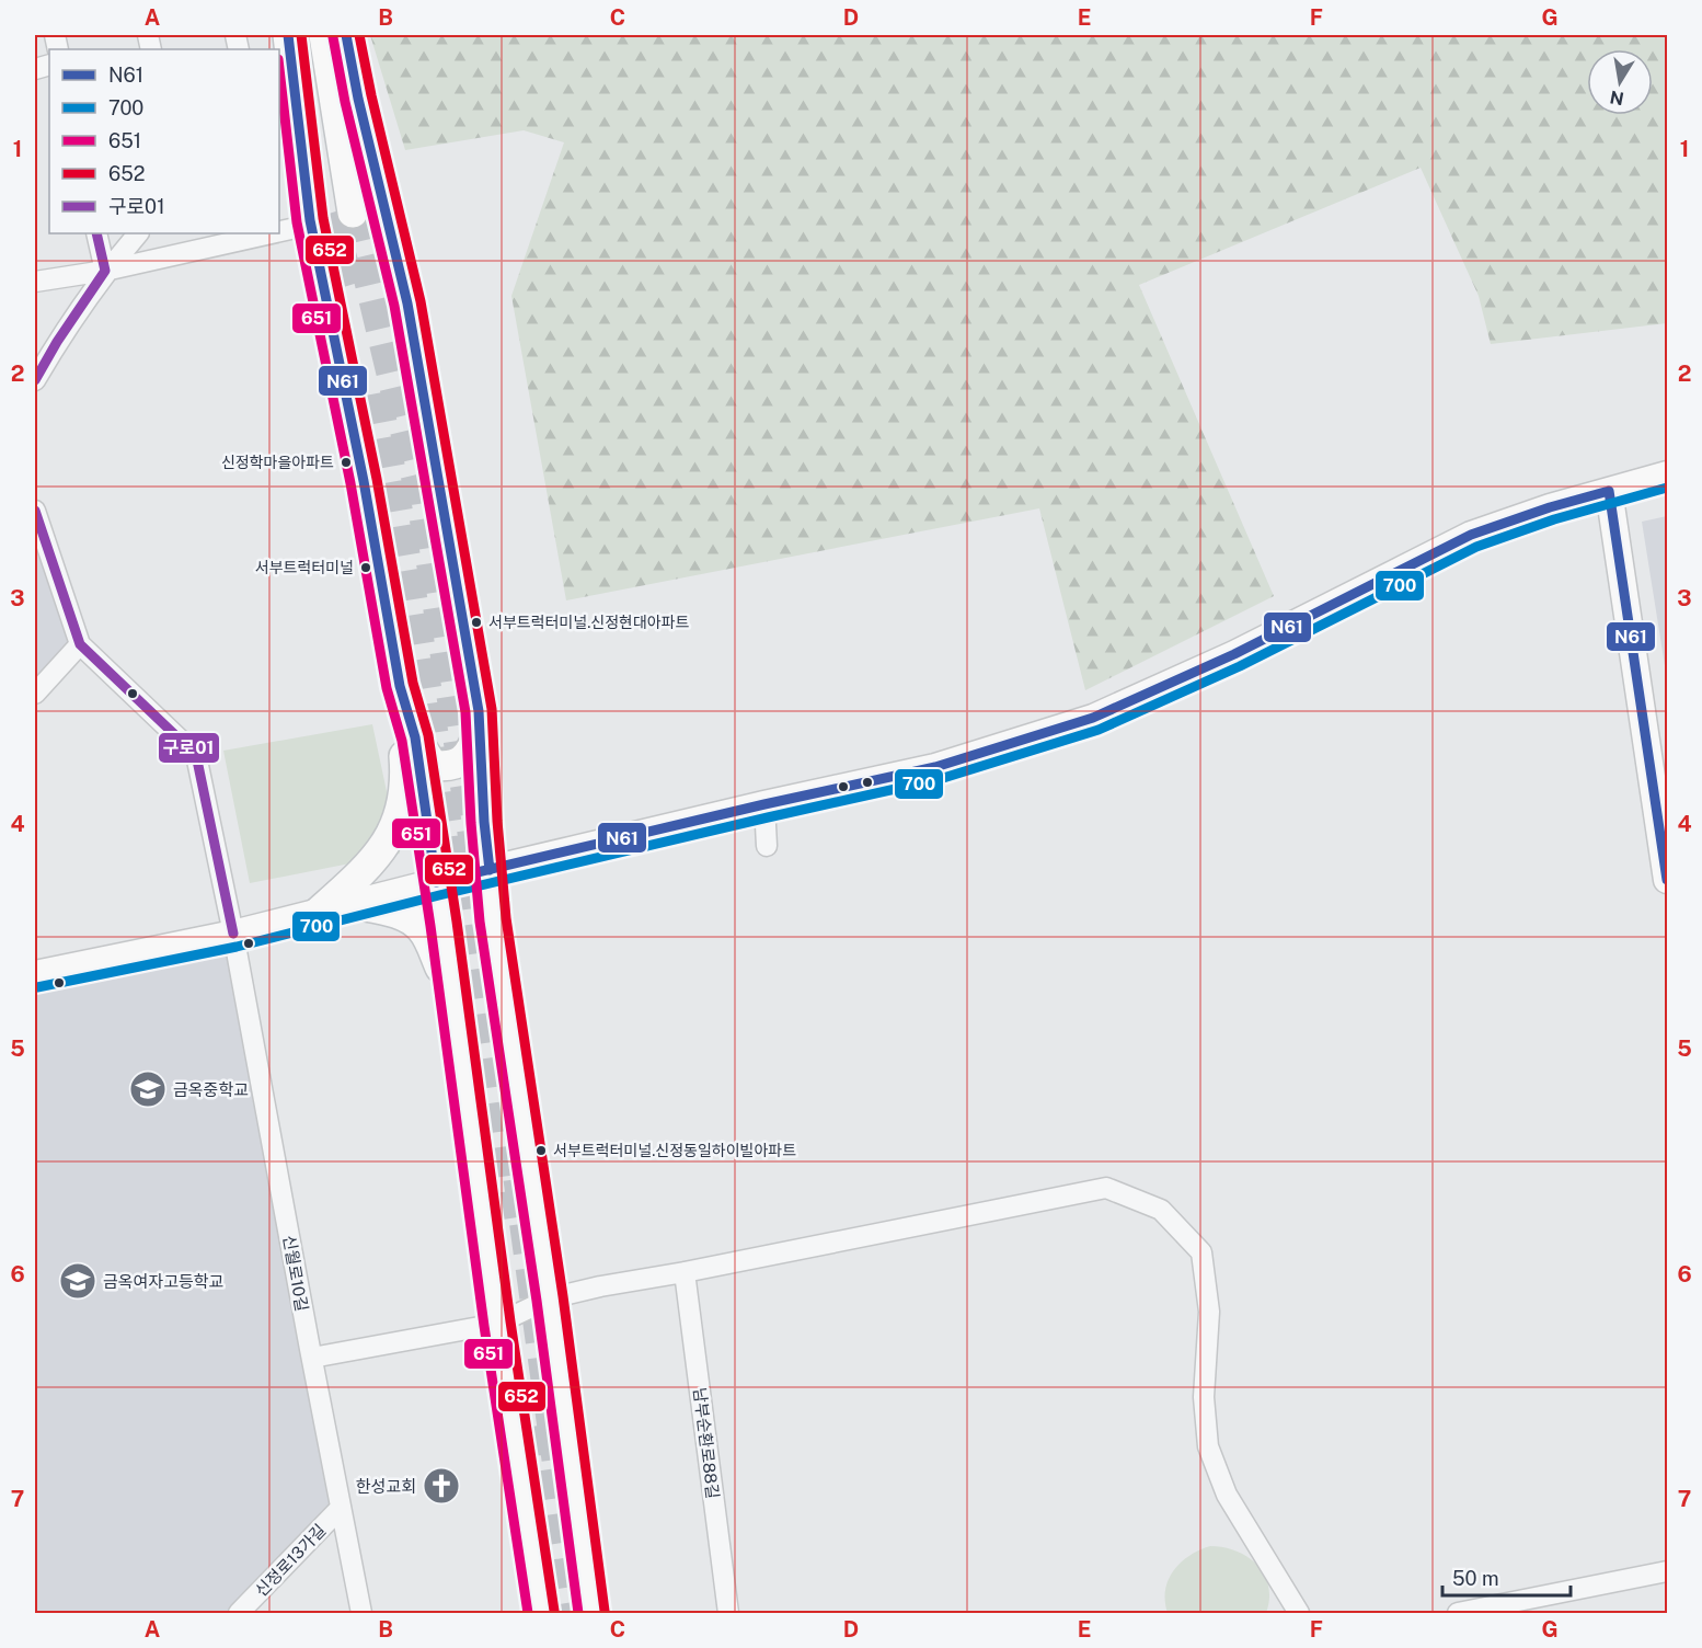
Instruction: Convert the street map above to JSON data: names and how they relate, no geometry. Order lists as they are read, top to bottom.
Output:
{
  "streets": {
    "street": ["신월로10길", "남부순환로88길", "신정로13가길"]
  },
  "crossings": [
    ["신월로10길", "신정로13가길"]
  ],
  "places": {
    "other": [
      "신정학마을아파트",
      "서부트럭터미널",
      "서부트럭터미널.신정현대아파트",
      "서부트럭터미널.신정동일하이빌아파트"
    ],
    "school or university": ["금옥중학교", "금옥여자고등학교"],
    "church": ["한성교회"]
  },
  "lines": [
    "transit line N61",
    "transit line 652",
    "transit line 651",
    "transit line 구로01",
    "transit line 700"
  ],
  "legend": [
    "N61",
    "700",
    "651",
    "652",
    "구로01"
  ],
  "scale_bar": "50 m",
  "north": "bottom",
  "grid": {
    "columns": [
      "A",
      "B",
      "C",
      "D",
      "E",
      "F",
      "G"
    ],
    "rows": [
      "1",
      "2",
      "3",
      "4",
      "5",
      "6",
      "7"
    ]
  }
}
